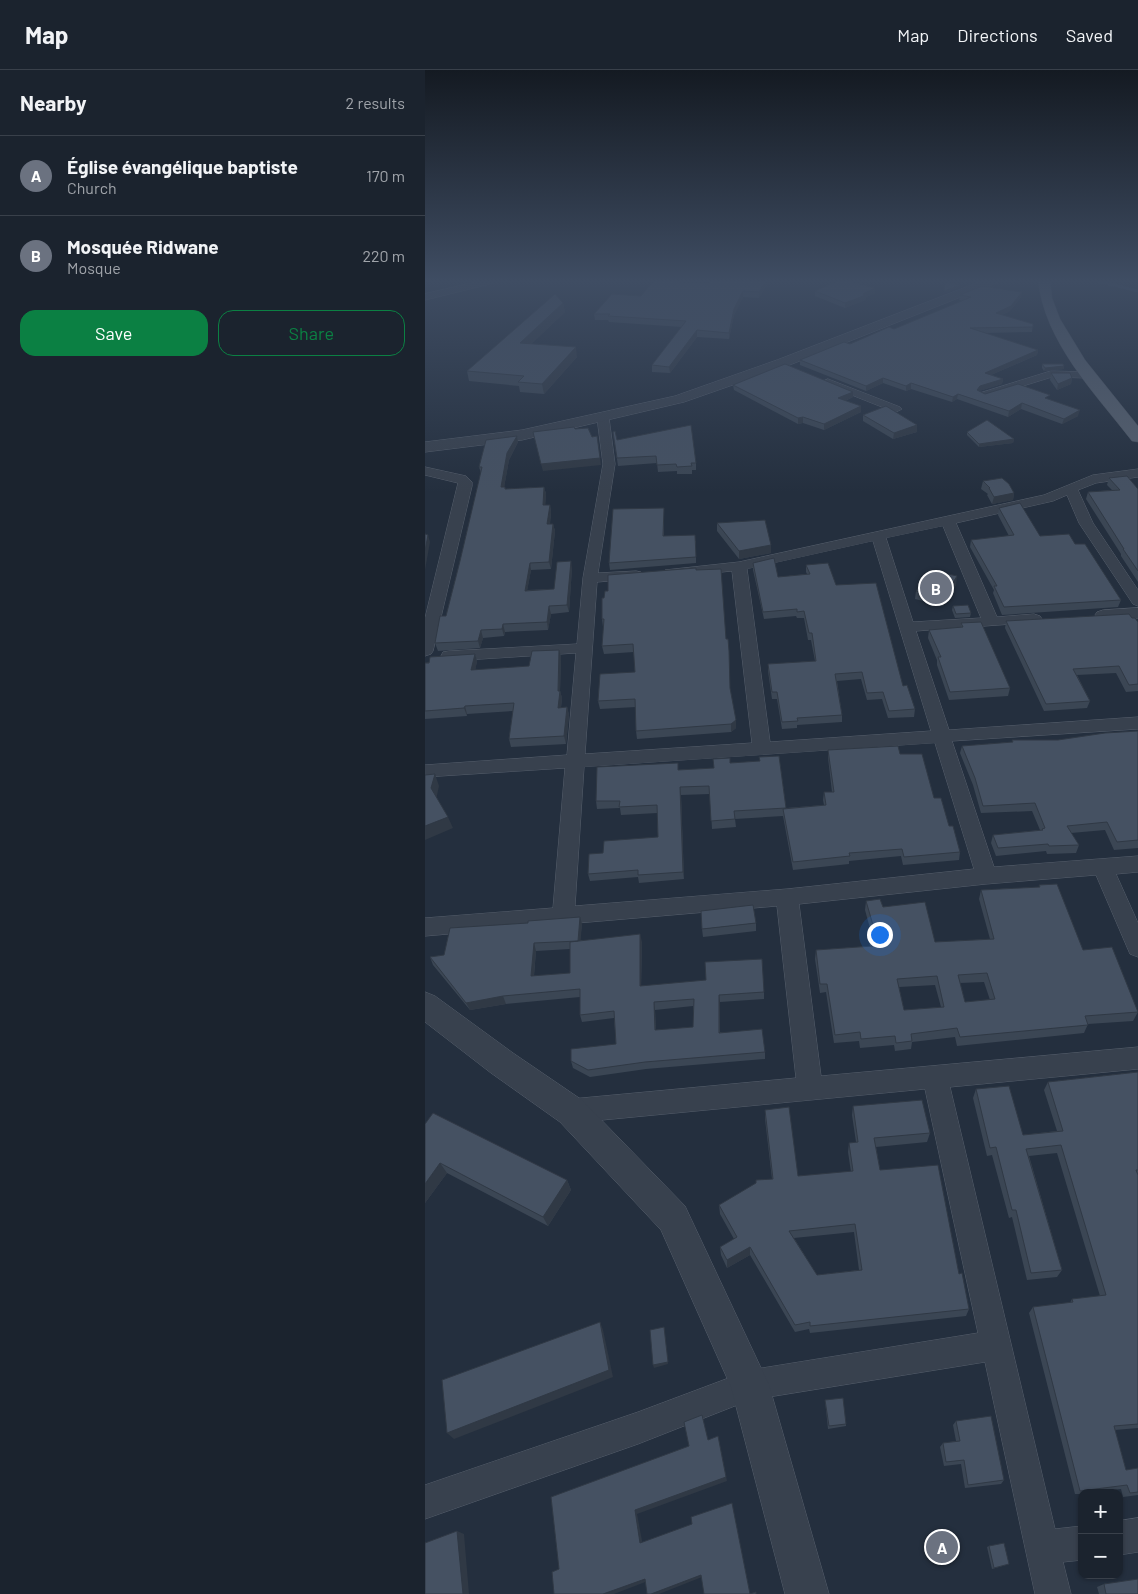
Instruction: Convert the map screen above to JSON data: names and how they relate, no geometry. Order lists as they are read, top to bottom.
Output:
{
  "page": {
    "header": "Map",
    "nav": ["Map", "Directions", "Saved"],
    "heading": ["Nearby", "2 results"],
    "list": [
      {
        "mark": "A",
        "name": "Église évangélique baptiste",
        "note": "Church",
        "value": "170 m"
      },
      {
        "mark": "B",
        "name": "Mosquée Ridwane",
        "note": "Mosque",
        "value": "220 m"
      }
    ],
    "buttons": ["Save", "Share"],
    "pins": ["B", "A"],
    "map_buttons": ["+", "−"]
  }
}
